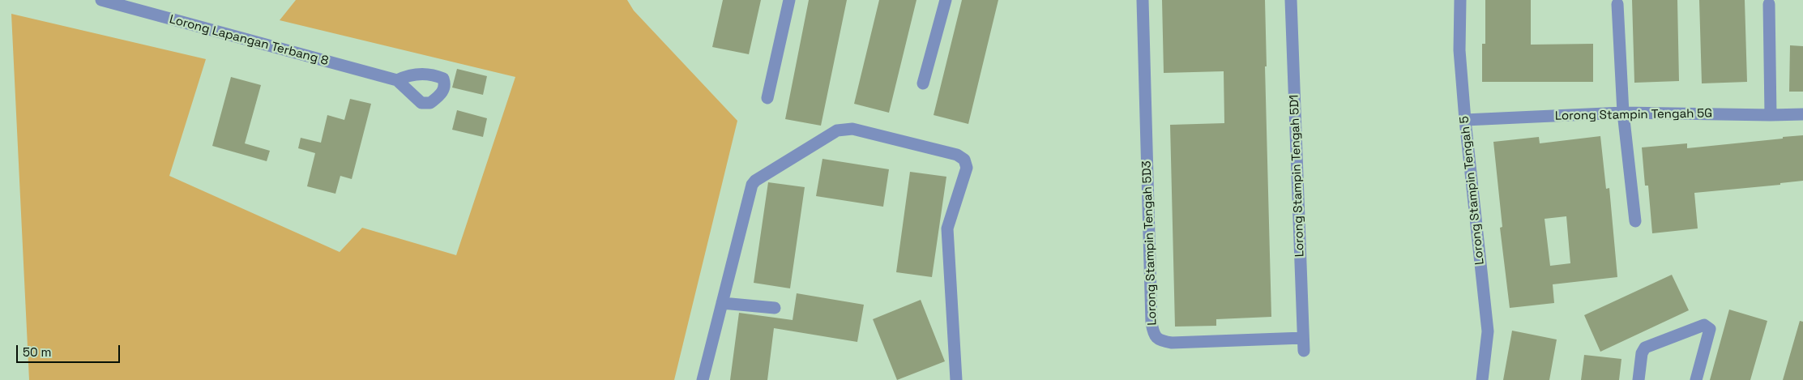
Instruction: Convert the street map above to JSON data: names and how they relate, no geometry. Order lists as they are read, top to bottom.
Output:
{
  "streets": {
    "street": [
      "Lorong Lapangan Terbang 8",
      "Lorong Stampin Tengah 5G",
      "Lorong Stampin Tengah 5D1",
      "Lorong Stampin Tengah 5",
      "Lorong Stampin Tengah 5D3"
    ]
  },
  "crossings": [
    ["Lorong Stampin Tengah 5G", "Lorong Stampin Tengah 5"],
    ["Lorong Stampin Tengah 5D1", "Lorong Stampin Tengah 5D3"]
  ],
  "scale_bar": "50 m"
}
